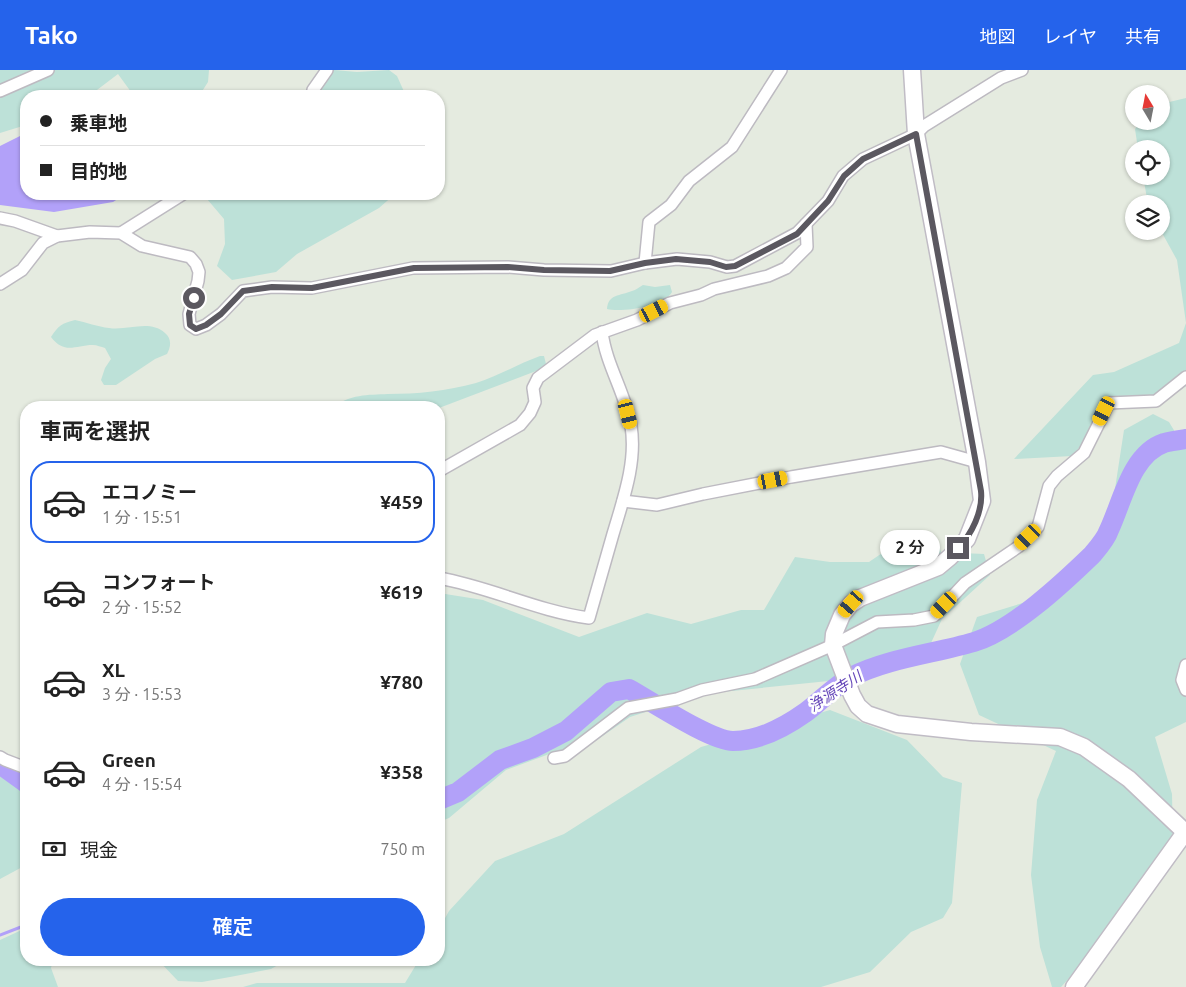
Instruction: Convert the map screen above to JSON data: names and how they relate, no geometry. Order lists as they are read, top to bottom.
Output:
{
  "water": ["浄源寺川"],
  "north": "top",
  "page": {
    "header": "Tako",
    "nav": ["地図", "レイヤ", "共有"],
    "banner": ["乗車地", "目的地"],
    "heading": "車両を選択",
    "list": [
      {
        "name": "エコノミー",
        "note": "1 分 · 15:51",
        "value": "¥459"
      },
      {
        "name": "コンフォート",
        "note": "2 分 · 15:52",
        "value": "¥619"
      },
      {
        "name": "XL",
        "note": "3 分 · 15:53",
        "value": "¥780"
      },
      {
        "name": "Green",
        "note": "4 分 · 15:54",
        "value": "¥358"
      }
    ],
    "bubble": "2 分",
    "pay": ["現金", "750 m"],
    "buttons": "確定"
  }
}
